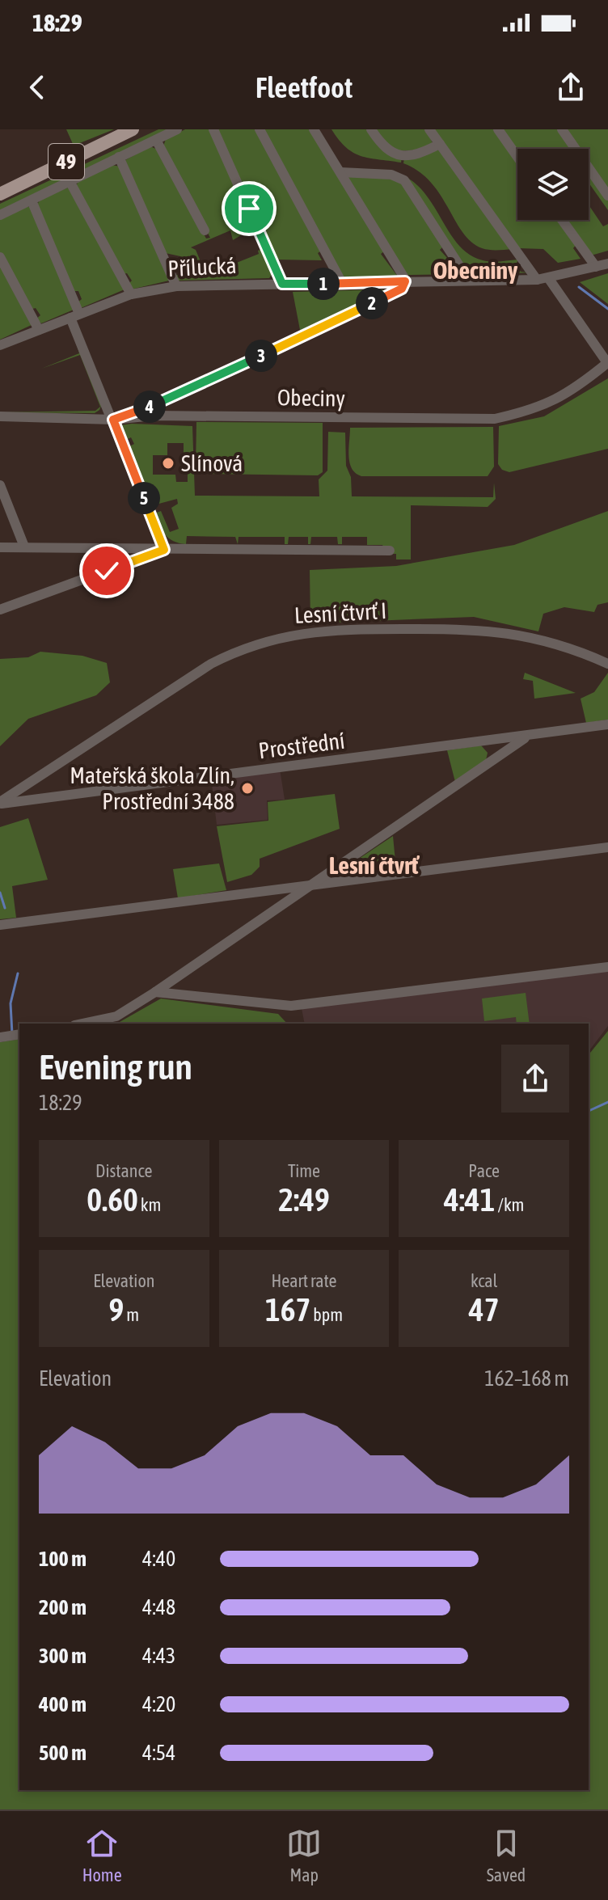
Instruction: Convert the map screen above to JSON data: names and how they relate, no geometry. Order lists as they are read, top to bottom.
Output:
{
  "streets": {
    "main road": ["49"],
    "street": [
      "Přílucká",
      "Obeciny",
      "Lesní čtvrť I",
      "Prostřední"
    ]
  },
  "crossings": [
    ["Lesní čtvrť I", "Prostřední"]
  ],
  "districts": ["Obecniny", "Lesní čtvrť"],
  "places": ["Slínová", "Mateřská škola Zlín, Prostřední 3488"],
  "page": {
    "status": "18:29",
    "header": "Fleetfoot",
    "pins": [
      "1",
      "2",
      "3",
      "4",
      "5"
    ],
    "heading": ["Evening run", "18:29"],
    "stats": [
      ["Distance", "0.60 km"],
      ["Time", "2:49"],
      ["Pace", "4:41 /km"],
      ["Elevation", "9 m"],
      ["Heart rate", "167 bpm"],
      ["kcal", "47"]
    ],
    "chart": ["Elevation", "162–168 m"],
    "list": [
      {
        "name": "100 m",
        "note": "4:40"
      },
      {
        "name": "200 m",
        "note": "4:48"
      },
      {
        "name": "300 m",
        "note": "4:43"
      },
      {
        "name": "400 m",
        "note": "4:20"
      },
      {
        "name": "500 m",
        "note": "4:54"
      }
    ],
    "tabs": ["Home", "Map", "Saved"]
  }
}
